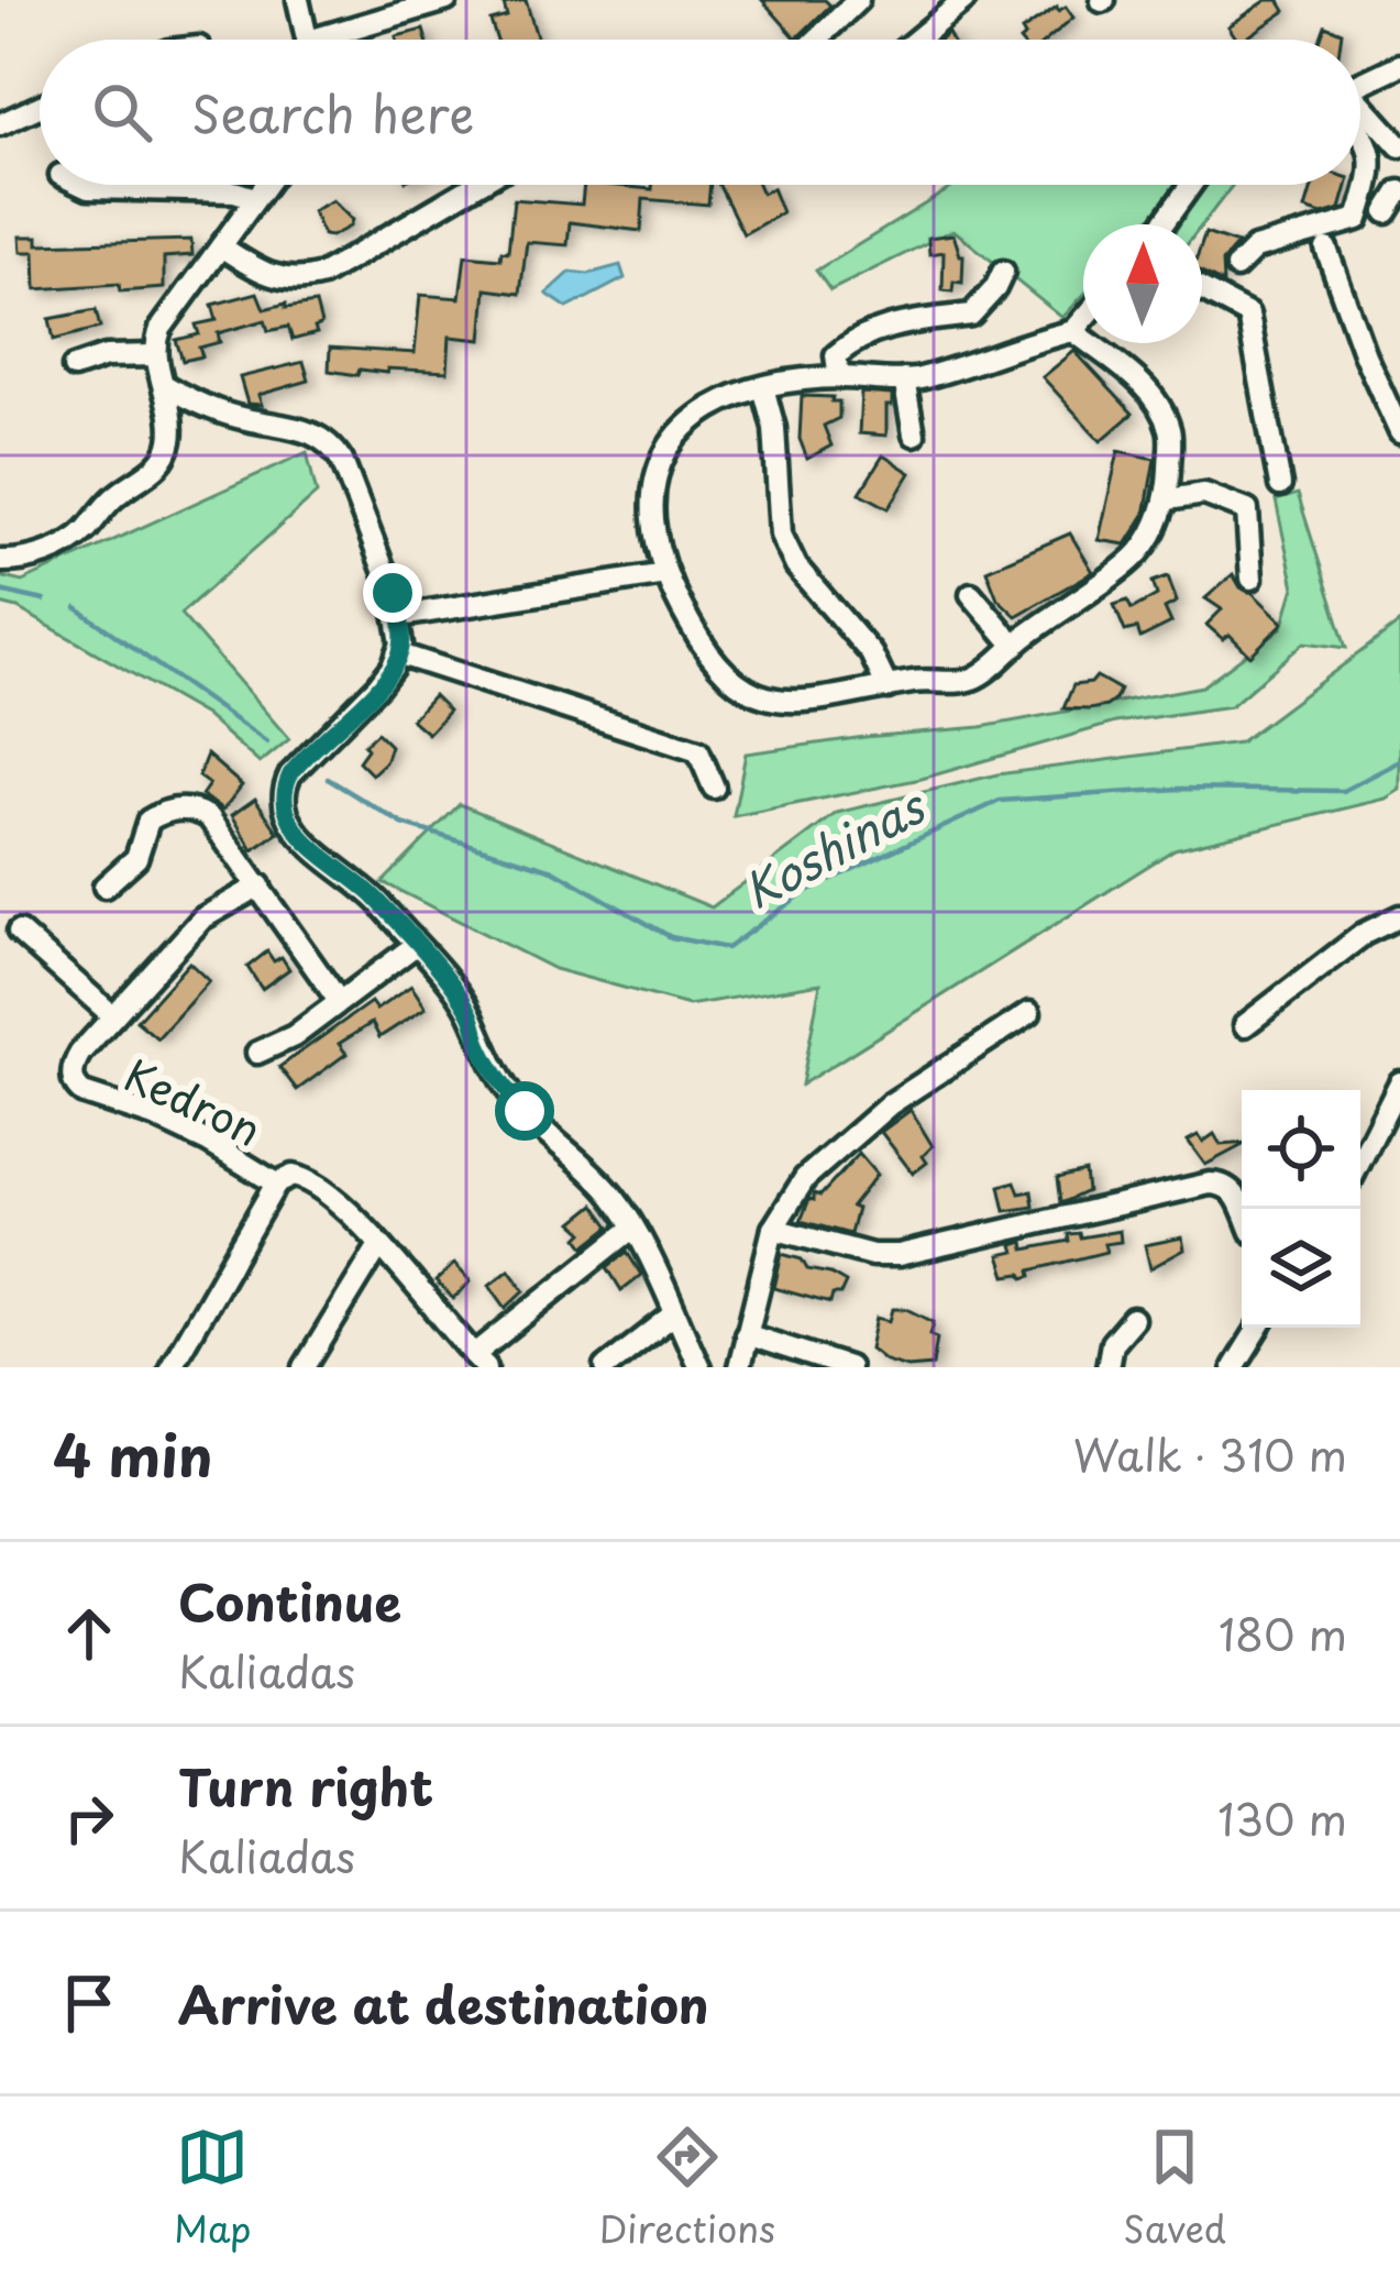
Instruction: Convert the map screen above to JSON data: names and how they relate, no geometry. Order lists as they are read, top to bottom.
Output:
{
  "streets": {
    "street": ["Kedron"]
  },
  "water": ["Koshinas"],
  "north": "top",
  "page": {
    "search": "Search here",
    "heading": ["4 min", "Walk · 310 m"],
    "list": [
      ["Continue", "Kaliadas", "180 m"],
      ["Turn right", "Kaliadas", "130 m"],
      "Arrive at destination"
    ],
    "nav": ["Map", "Directions", "Saved"]
  }
}
